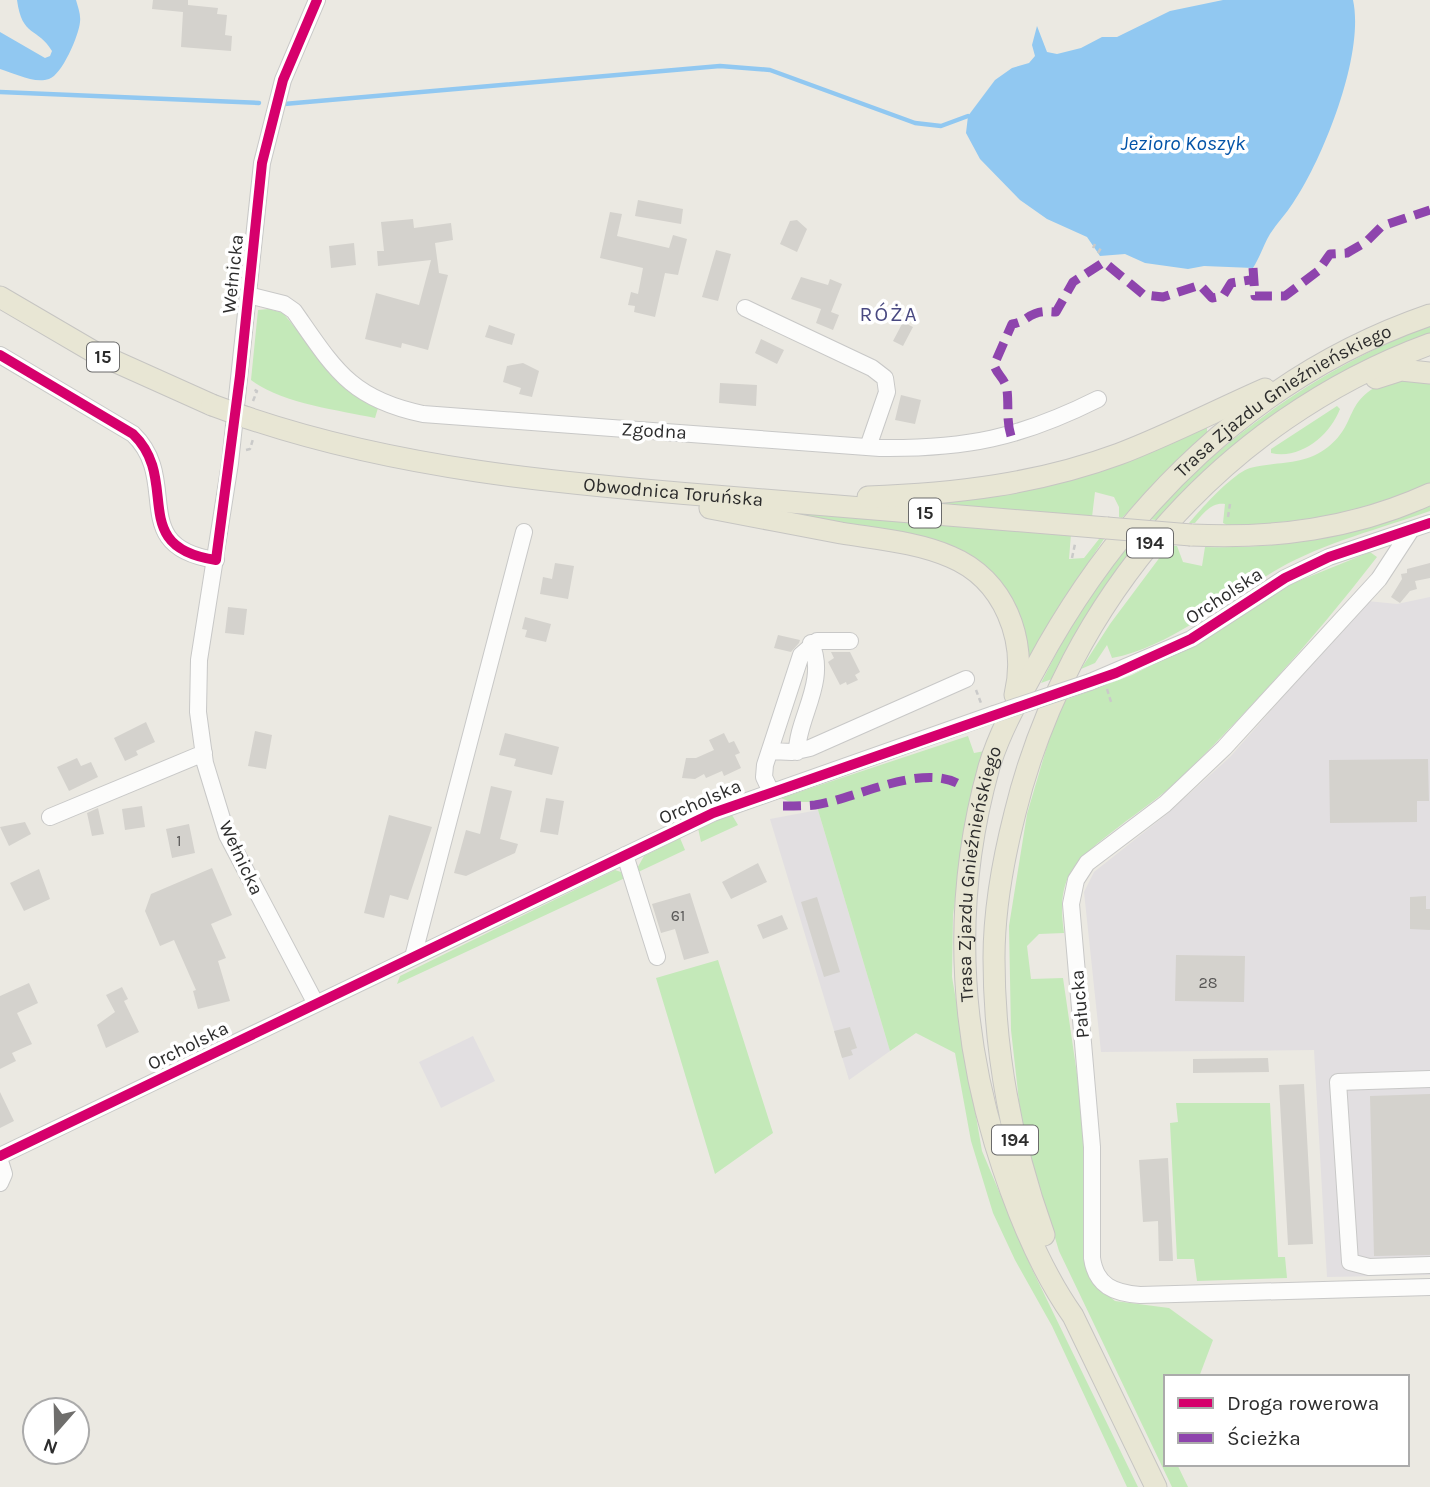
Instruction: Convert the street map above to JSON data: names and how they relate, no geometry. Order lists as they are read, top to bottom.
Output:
{
  "streets": {
    "main road": [
      "15",
      "Trasa Zjazdu Gnieźnieńskiego",
      "Obwodnica Toruńska",
      "194"
    ],
    "street": [
      "Wełnicka",
      "Zgodna",
      "Orcholska",
      "Pałucka"
    ]
  },
  "crossings": [
    ["Wełnicka", "Zgodna"],
    ["Wełnicka", "Orcholska"],
    ["15", "Trasa Zjazdu Gnieźnieńskiego"],
    ["15", "Obwodnica Toruńska"],
    ["Trasa Zjazdu Gnieźnieńskiego", "Orcholska"],
    ["Orcholska", "Pałucka"]
  ],
  "districts": ["RÓŻA"],
  "water": ["Jezioro Koszyk"],
  "house_numbers": ["1", "61", "28"],
  "legend": ["Droga rowerowa", "Ścieżka"],
  "north": "bottom"
}
